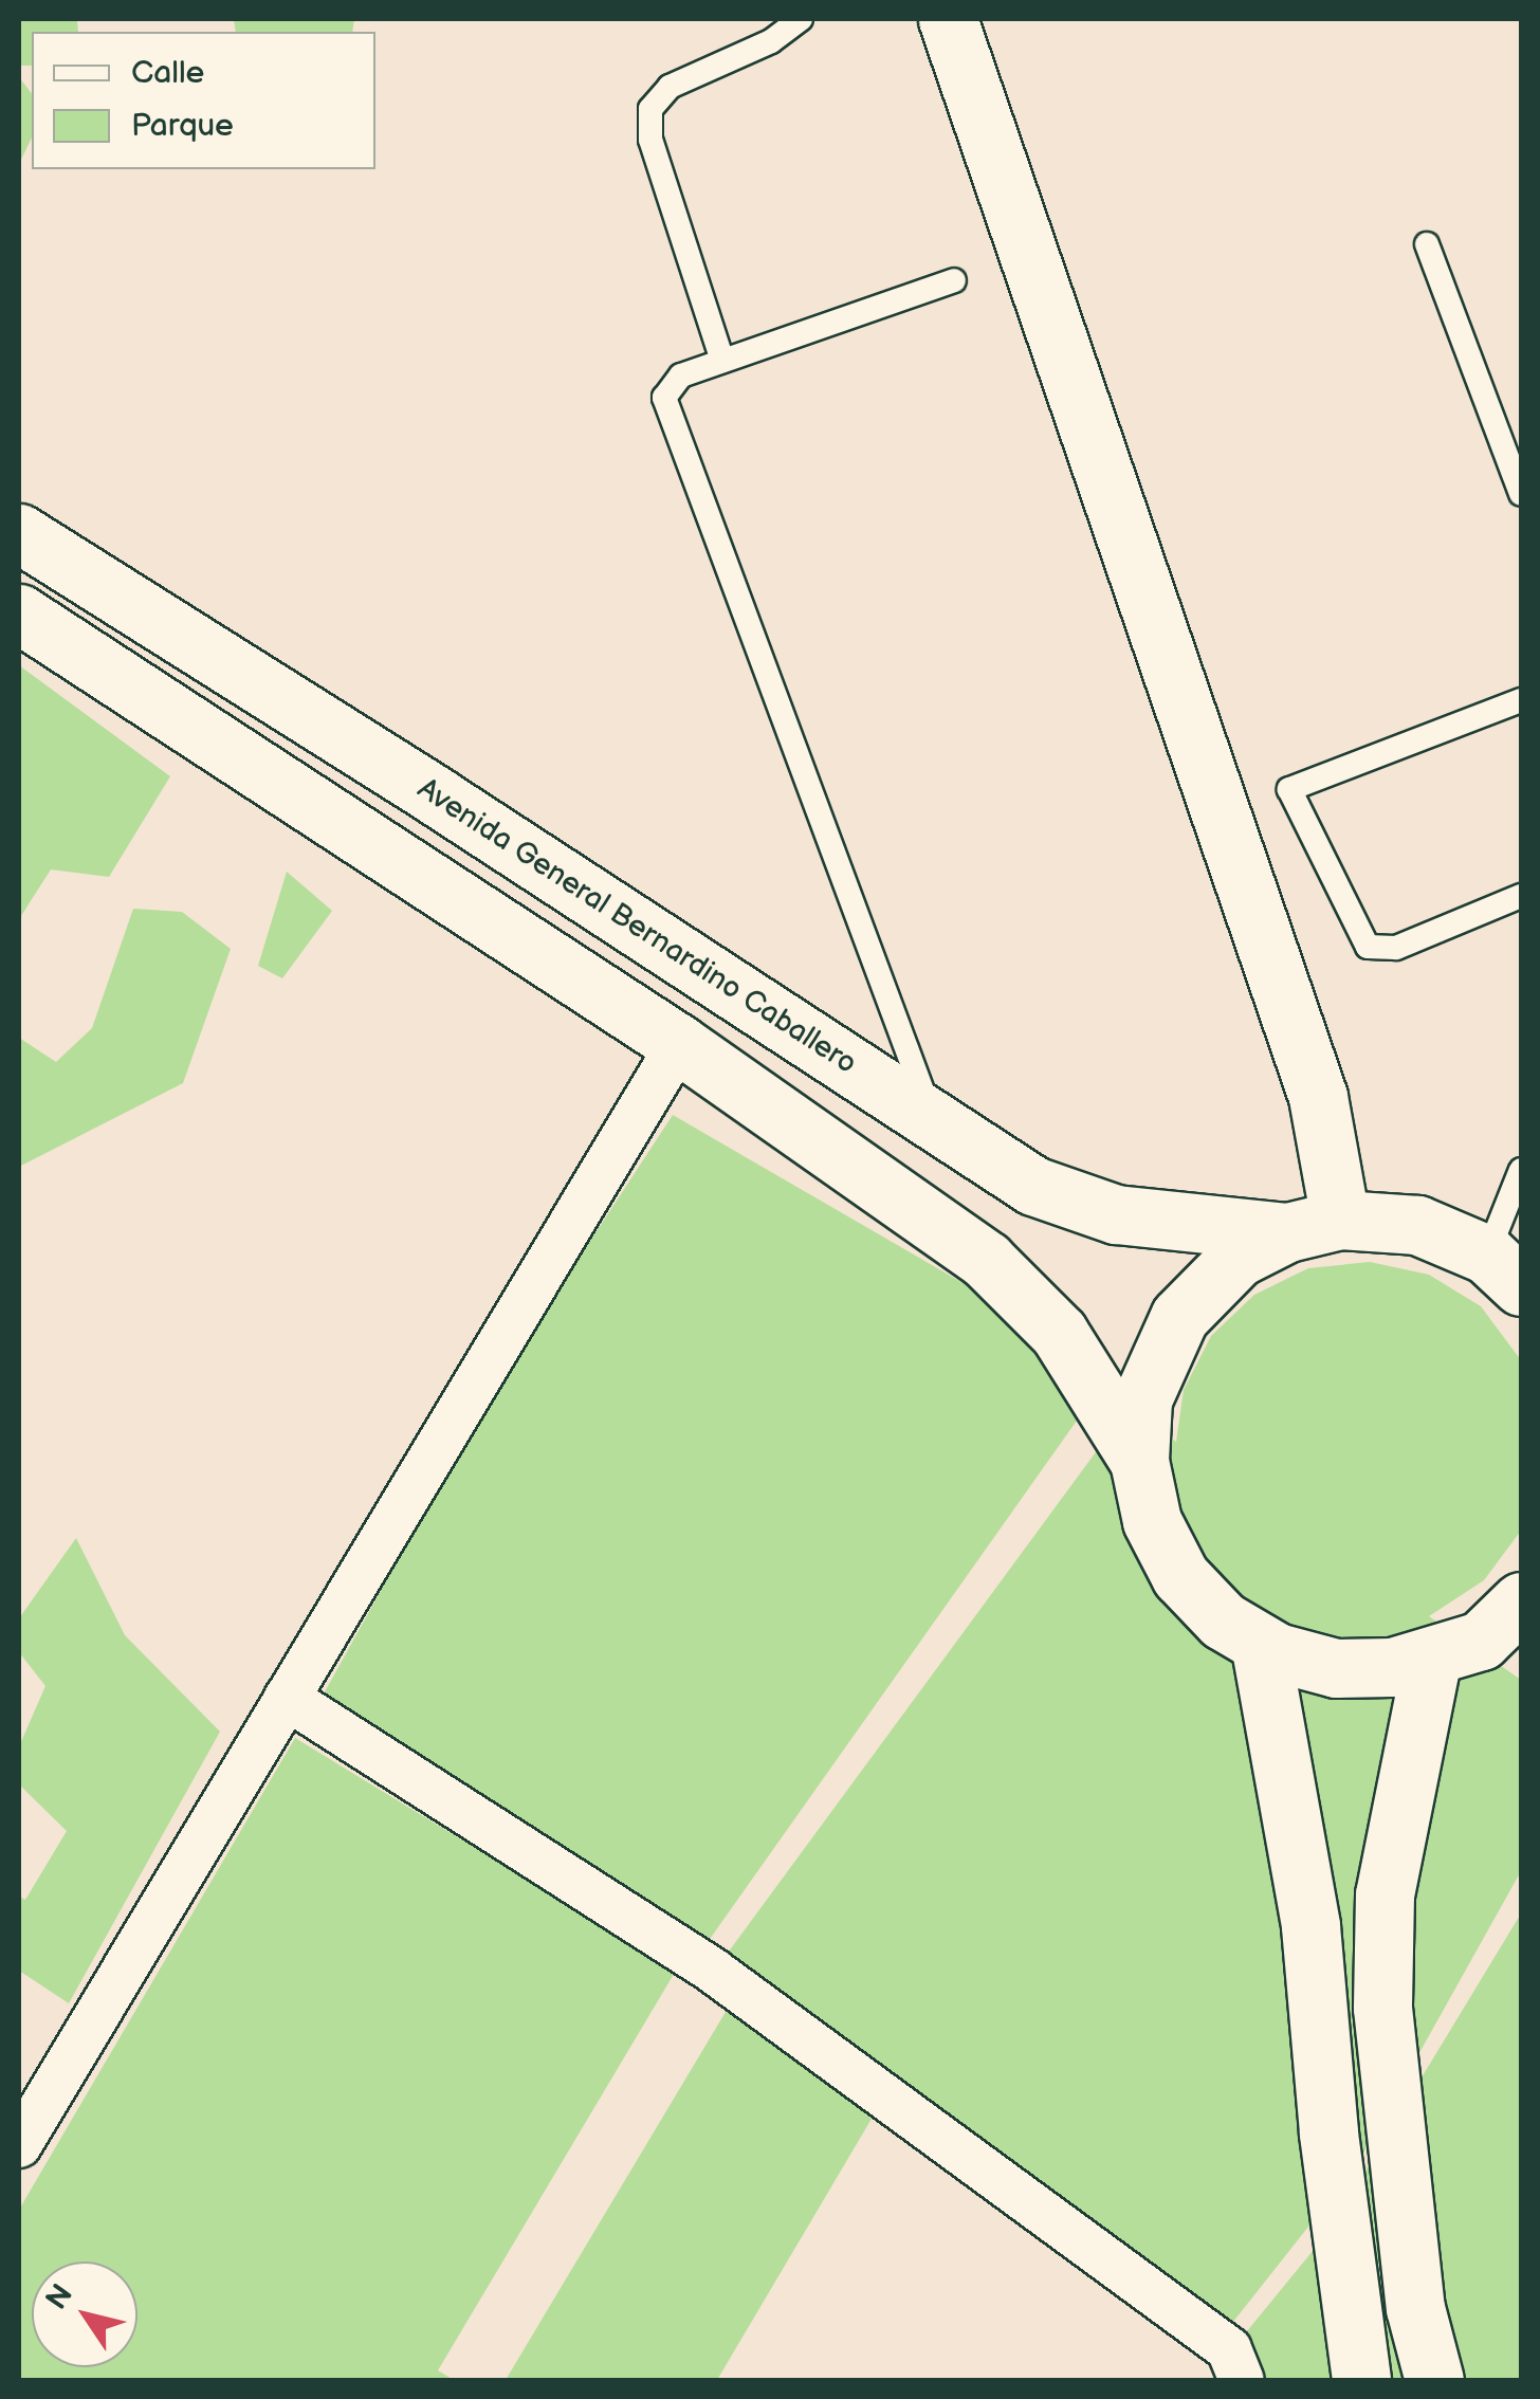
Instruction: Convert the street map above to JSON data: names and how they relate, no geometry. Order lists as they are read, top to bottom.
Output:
{
  "streets": {
    "main road": ["Avenida General Bernardino Caballero"]
  },
  "legend": ["Calle", "Parque"],
  "north": "top left"
}
